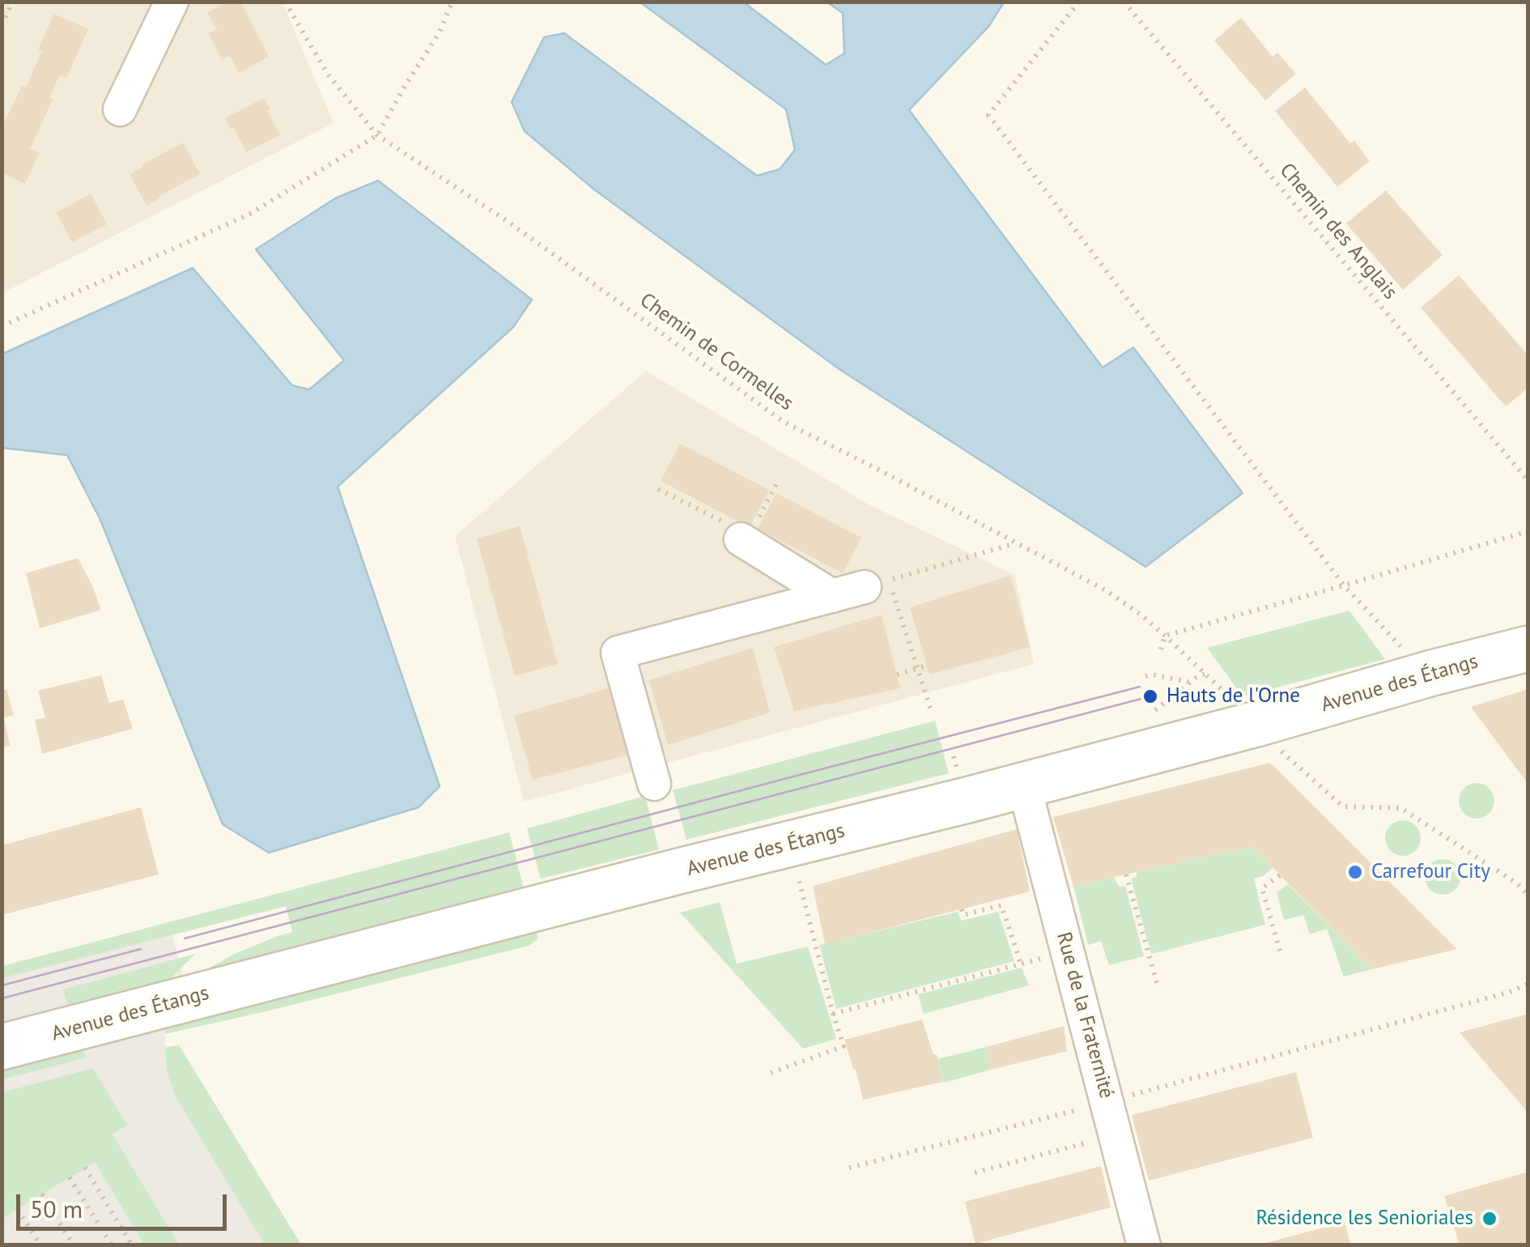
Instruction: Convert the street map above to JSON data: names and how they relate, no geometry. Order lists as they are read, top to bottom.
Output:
{
  "streets": {
    "street": ["Avenue des Étangs", "Rue de la Fraternité"],
    "path": ["Chemin des Anglais", "Chemin de Cormelles"]
  },
  "crossings": [
    ["Avenue des Étangs", "Rue de la Fraternité"]
  ],
  "places": ["Hauts de l'Orne", "Carrefour City", "Résidence les Senioriales"],
  "scale_bar": "50 m"
}
